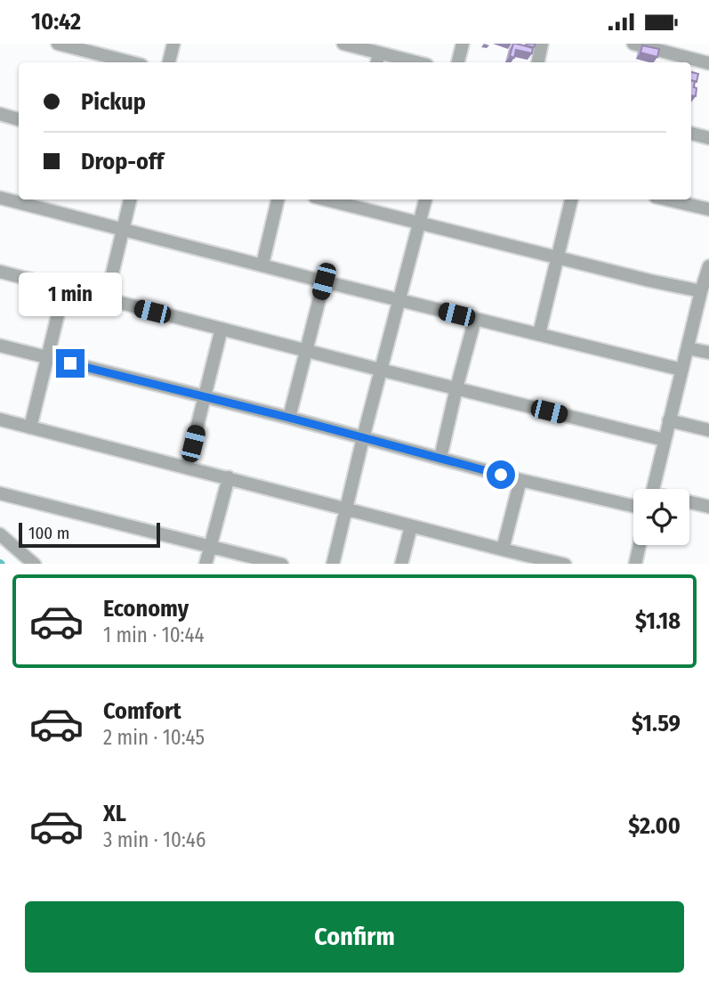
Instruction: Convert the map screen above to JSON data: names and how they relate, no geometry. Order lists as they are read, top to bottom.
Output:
{
  "scale_bar": "100 m",
  "page": {
    "status": "10:42",
    "banner": ["Pickup", "Drop-off"],
    "bubble": "1 min",
    "scale": "100 m",
    "list": [
      {
        "name": "Economy",
        "note": "1 min · 10:44",
        "value": "$1.18"
      },
      {
        "name": "Comfort",
        "note": "2 min · 10:45",
        "value": "$1.59"
      },
      {
        "name": "XL",
        "note": "3 min · 10:46",
        "value": "$2.00"
      }
    ],
    "buttons": "Confirm"
  }
}
